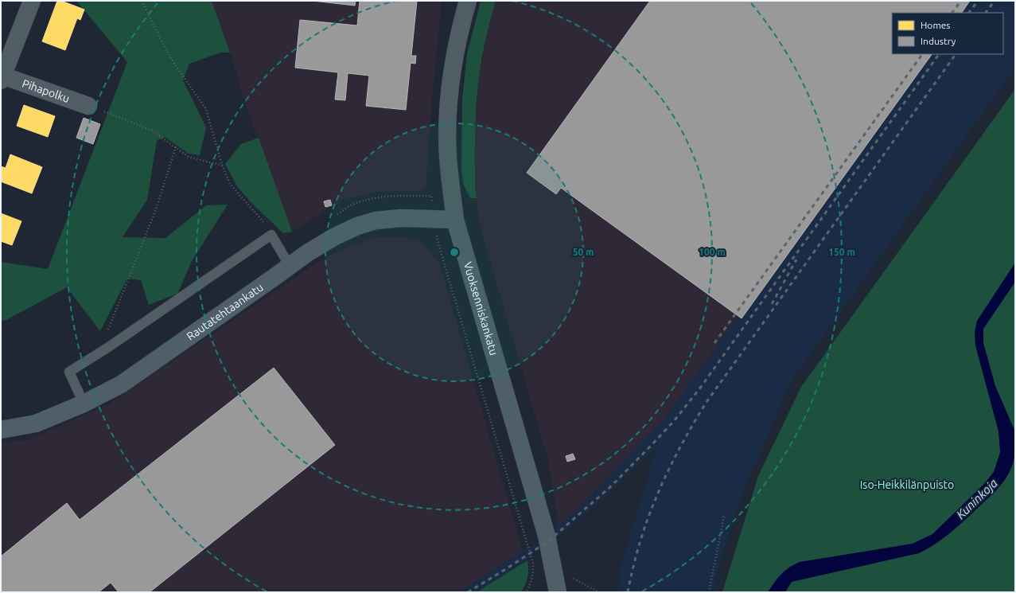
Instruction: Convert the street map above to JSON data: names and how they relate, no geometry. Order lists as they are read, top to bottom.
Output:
{
  "streets": {
    "street": ["Pihapolku", "Vuoksenniskankatu", "Rautatehtaankatu"]
  },
  "crossings": [
    ["Vuoksenniskankatu", "Rautatehtaankatu"]
  ],
  "water": ["Kuninkoja"],
  "parks": ["Iso-Heikkilänpuisto"],
  "legend": ["Homes", "Industry"],
  "rings": ["50 m", "100 m", "150 m"]
}
